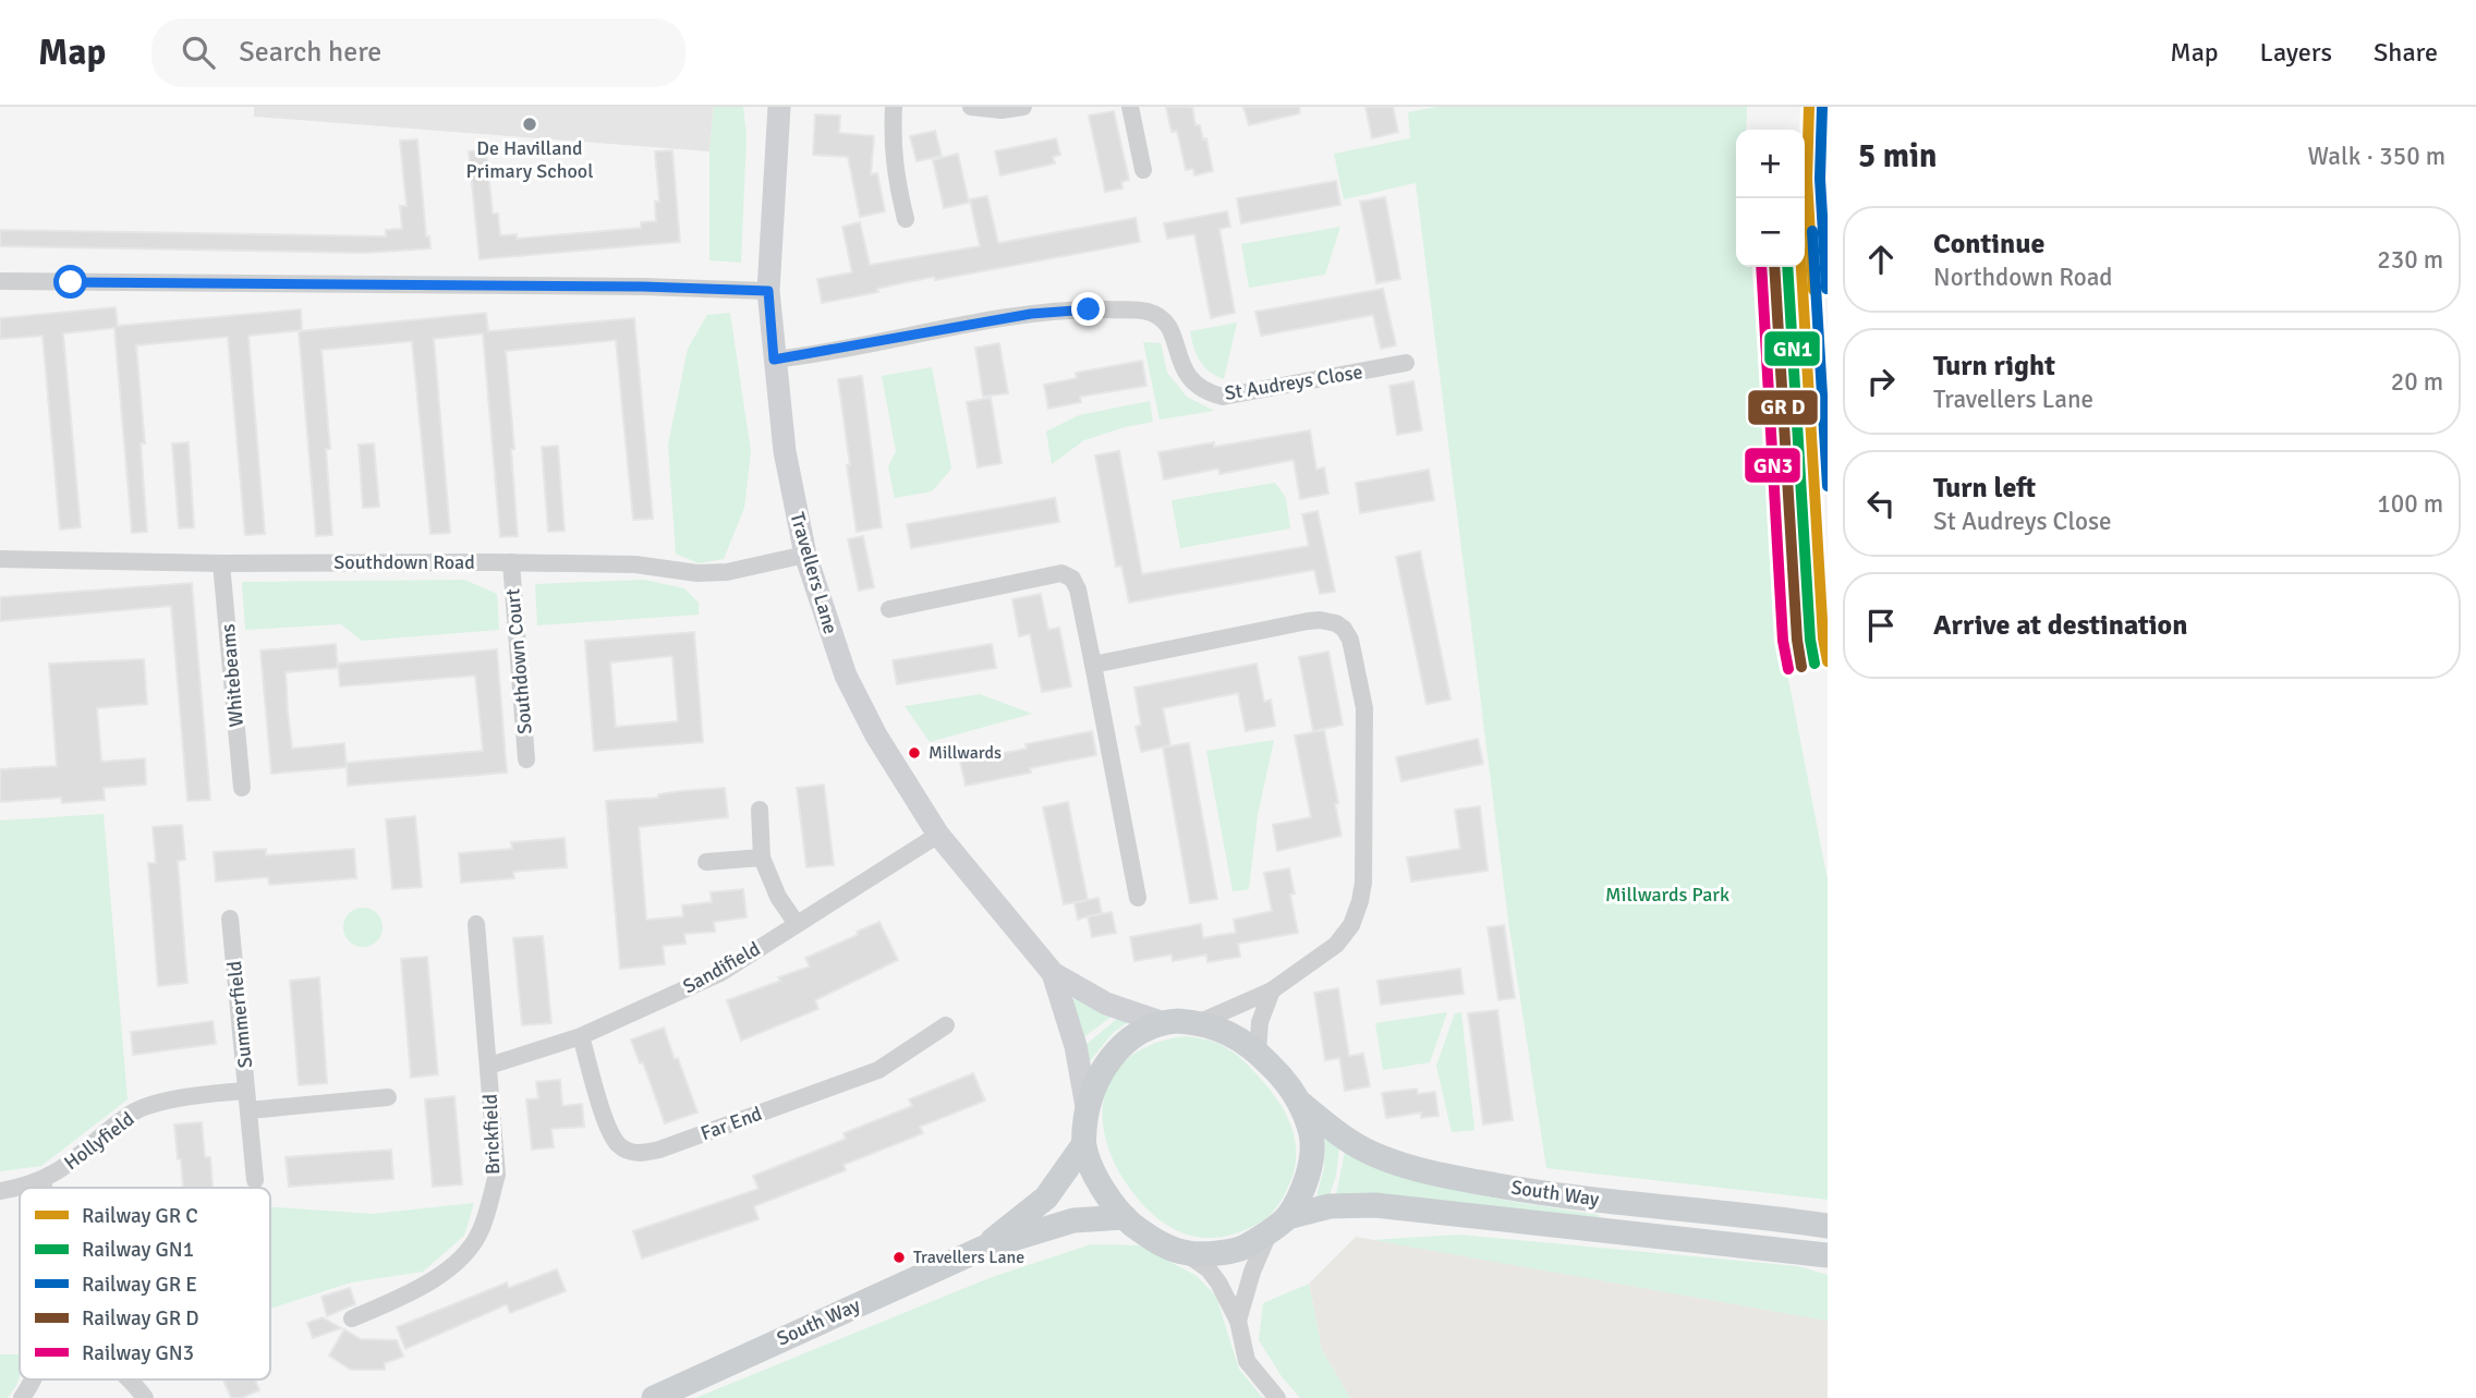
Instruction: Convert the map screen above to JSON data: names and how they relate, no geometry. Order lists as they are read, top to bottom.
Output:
{
  "streets": {
    "main road": ["South Way"],
    "street": [
      "St Audreys Close",
      "Southdown Road",
      "Travellers Lane",
      "Southdown Court",
      "Whitebeams",
      "Sandifield",
      "Summerfield",
      "Far End",
      "Brickfield",
      "Hollyfield"
    ]
  },
  "crossings": [
    ["St Audreys Close", "Travellers Lane"],
    ["Southdown Road", "Travellers Lane"],
    ["Southdown Road", "Southdown Court"],
    ["Southdown Road", "Whitebeams"],
    ["Travellers Lane", "Sandifield"],
    ["Travellers Lane", "South Way"],
    ["Sandifield", "Far End"],
    ["Sandifield", "Brickfield"],
    ["Summerfield", "Hollyfield"]
  ],
  "parks": ["Millwards Park"],
  "places": ["De Havilland Primary School", "Millwards", "Travellers Lane"],
  "lines": ["rail line GN1", "rail line GN3"],
  "legend": [
    "Railway GR C",
    "Railway GN1",
    "Railway GR E",
    "Railway GR D",
    "Railway GN3"
  ],
  "page": {
    "header": "Map",
    "search": "Search here",
    "nav": ["Map", "Layers", "Share"],
    "heading": ["5 min", "Walk · 350 m"],
    "map_buttons": ["+", "−"],
    "list": [
      ["Continue", "Northdown Road", "230 m"],
      ["Turn right", "Travellers Lane", "20 m"],
      ["Turn left", "St Audreys Close", "100 m"],
      "Arrive at destination"
    ]
  }
}
